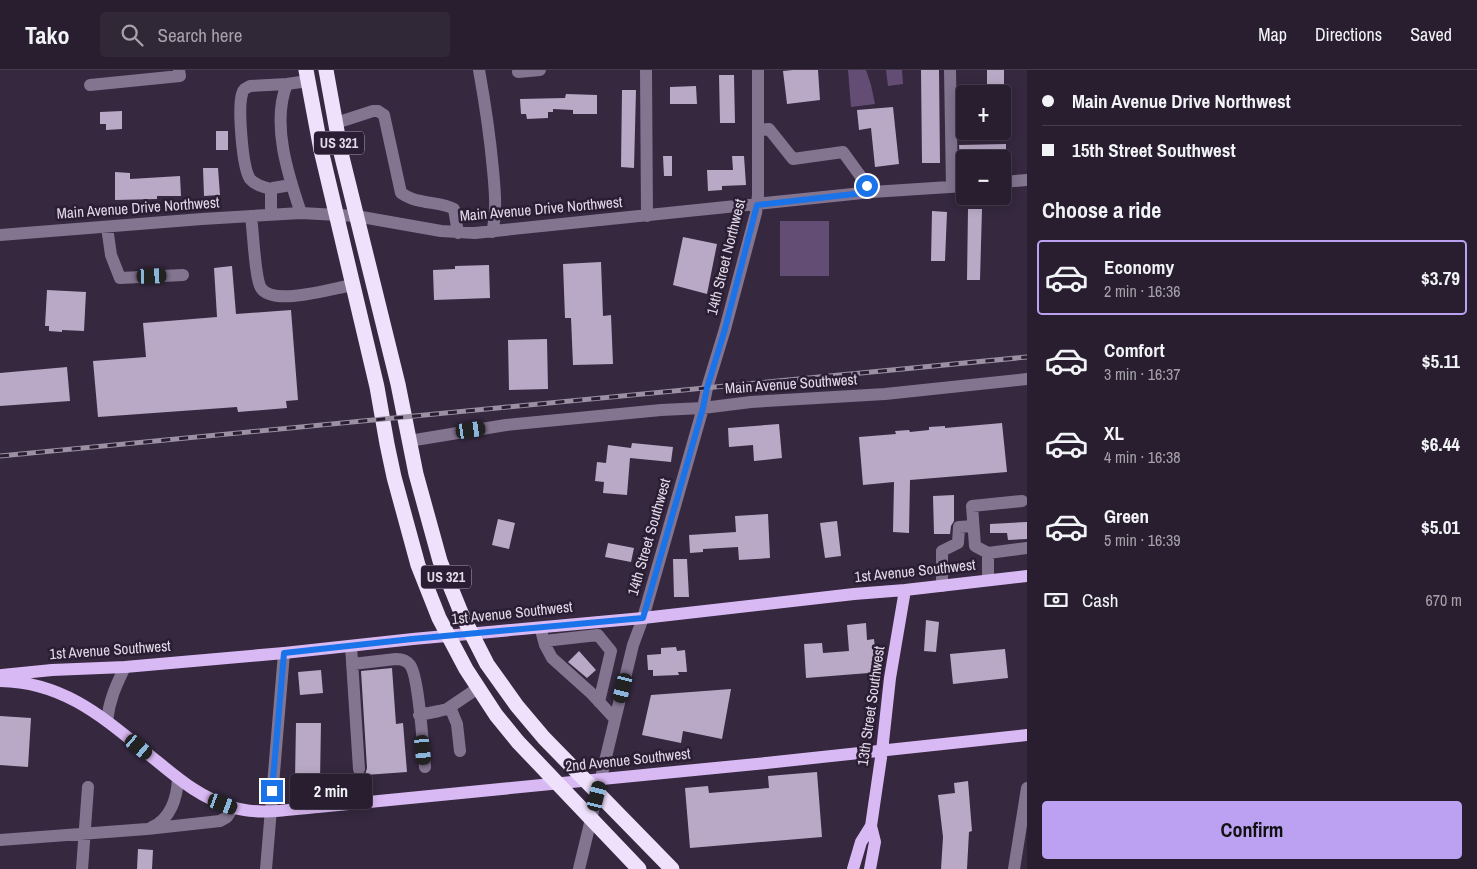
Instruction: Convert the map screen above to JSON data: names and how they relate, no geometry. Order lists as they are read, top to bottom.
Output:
{
  "streets": {
    "highway": ["US 321"],
    "main road": ["1st Avenue Southwest", "13th Street Southwest", "2nd Avenue Southwest"],
    "street": [
      "Main Avenue Drive Northwest",
      "14th Street Northwest",
      "Main Avenue Southwest",
      "14th Street Southwest"
    ]
  },
  "crossings": [
    ["US 321", "Main Avenue Drive Northwest"],
    ["US 321", "Main Avenue Southwest"],
    ["Main Avenue Drive Northwest", "14th Street Northwest"],
    ["14th Street Northwest", "14th Street Southwest"],
    ["Main Avenue Southwest", "14th Street Southwest"],
    ["14th Street Southwest", "1st Avenue Southwest"],
    ["14th Street Southwest", "2nd Avenue Southwest"],
    ["1st Avenue Southwest", "13th Street Southwest"],
    ["13th Street Southwest", "2nd Avenue Southwest"]
  ],
  "page": {
    "header": "Tako",
    "search": "Search here",
    "nav": ["Map", "Directions", "Saved"],
    "banner": ["Main Avenue Drive Northwest", "15th Street Southwest"],
    "map_buttons": ["+", "−"],
    "heading": "Choose a ride",
    "list": [
      {
        "name": "Economy",
        "note": "2 min · 16:36",
        "value": "$3.79"
      },
      {
        "name": "Comfort",
        "note": "3 min · 16:37",
        "value": "$5.11"
      },
      {
        "name": "XL",
        "note": "4 min · 16:38",
        "value": "$6.44"
      },
      {
        "name": "Green",
        "note": "5 min · 16:39",
        "value": "$5.01"
      }
    ],
    "pay": ["Cash", "670 m"],
    "bubble": "2 min",
    "buttons": "Confirm"
  }
}
